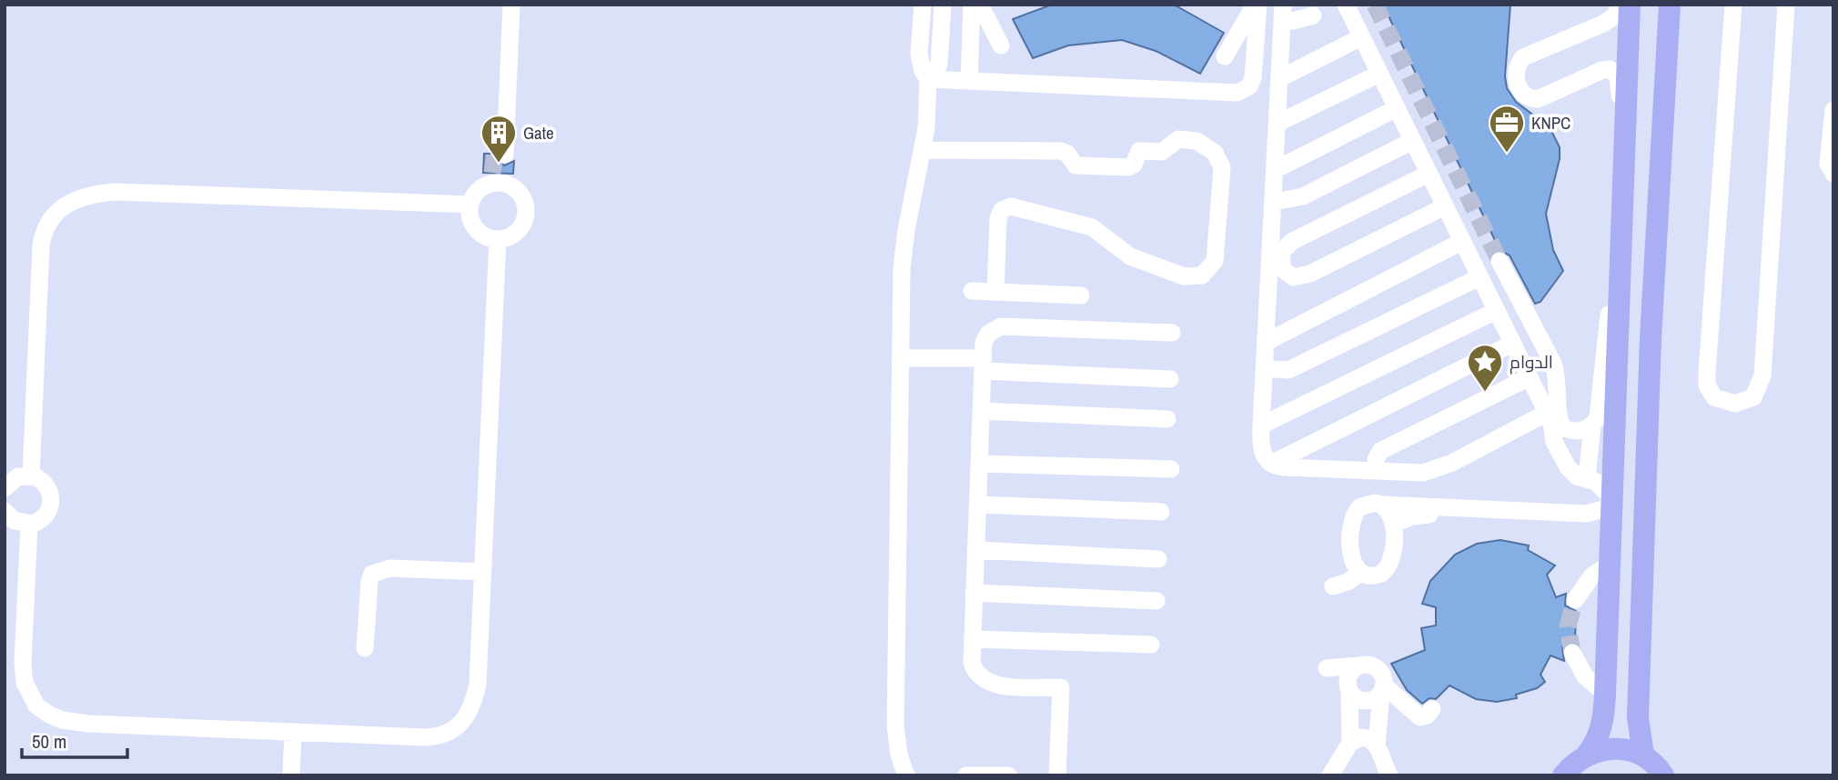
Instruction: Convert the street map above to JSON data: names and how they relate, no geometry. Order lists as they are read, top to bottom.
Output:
{
  "places": {
    "office": ["KNPC"],
    "building": ["Gate"],
    "place": ["الدوام"]
  },
  "scale_bar": "50 m"
}
